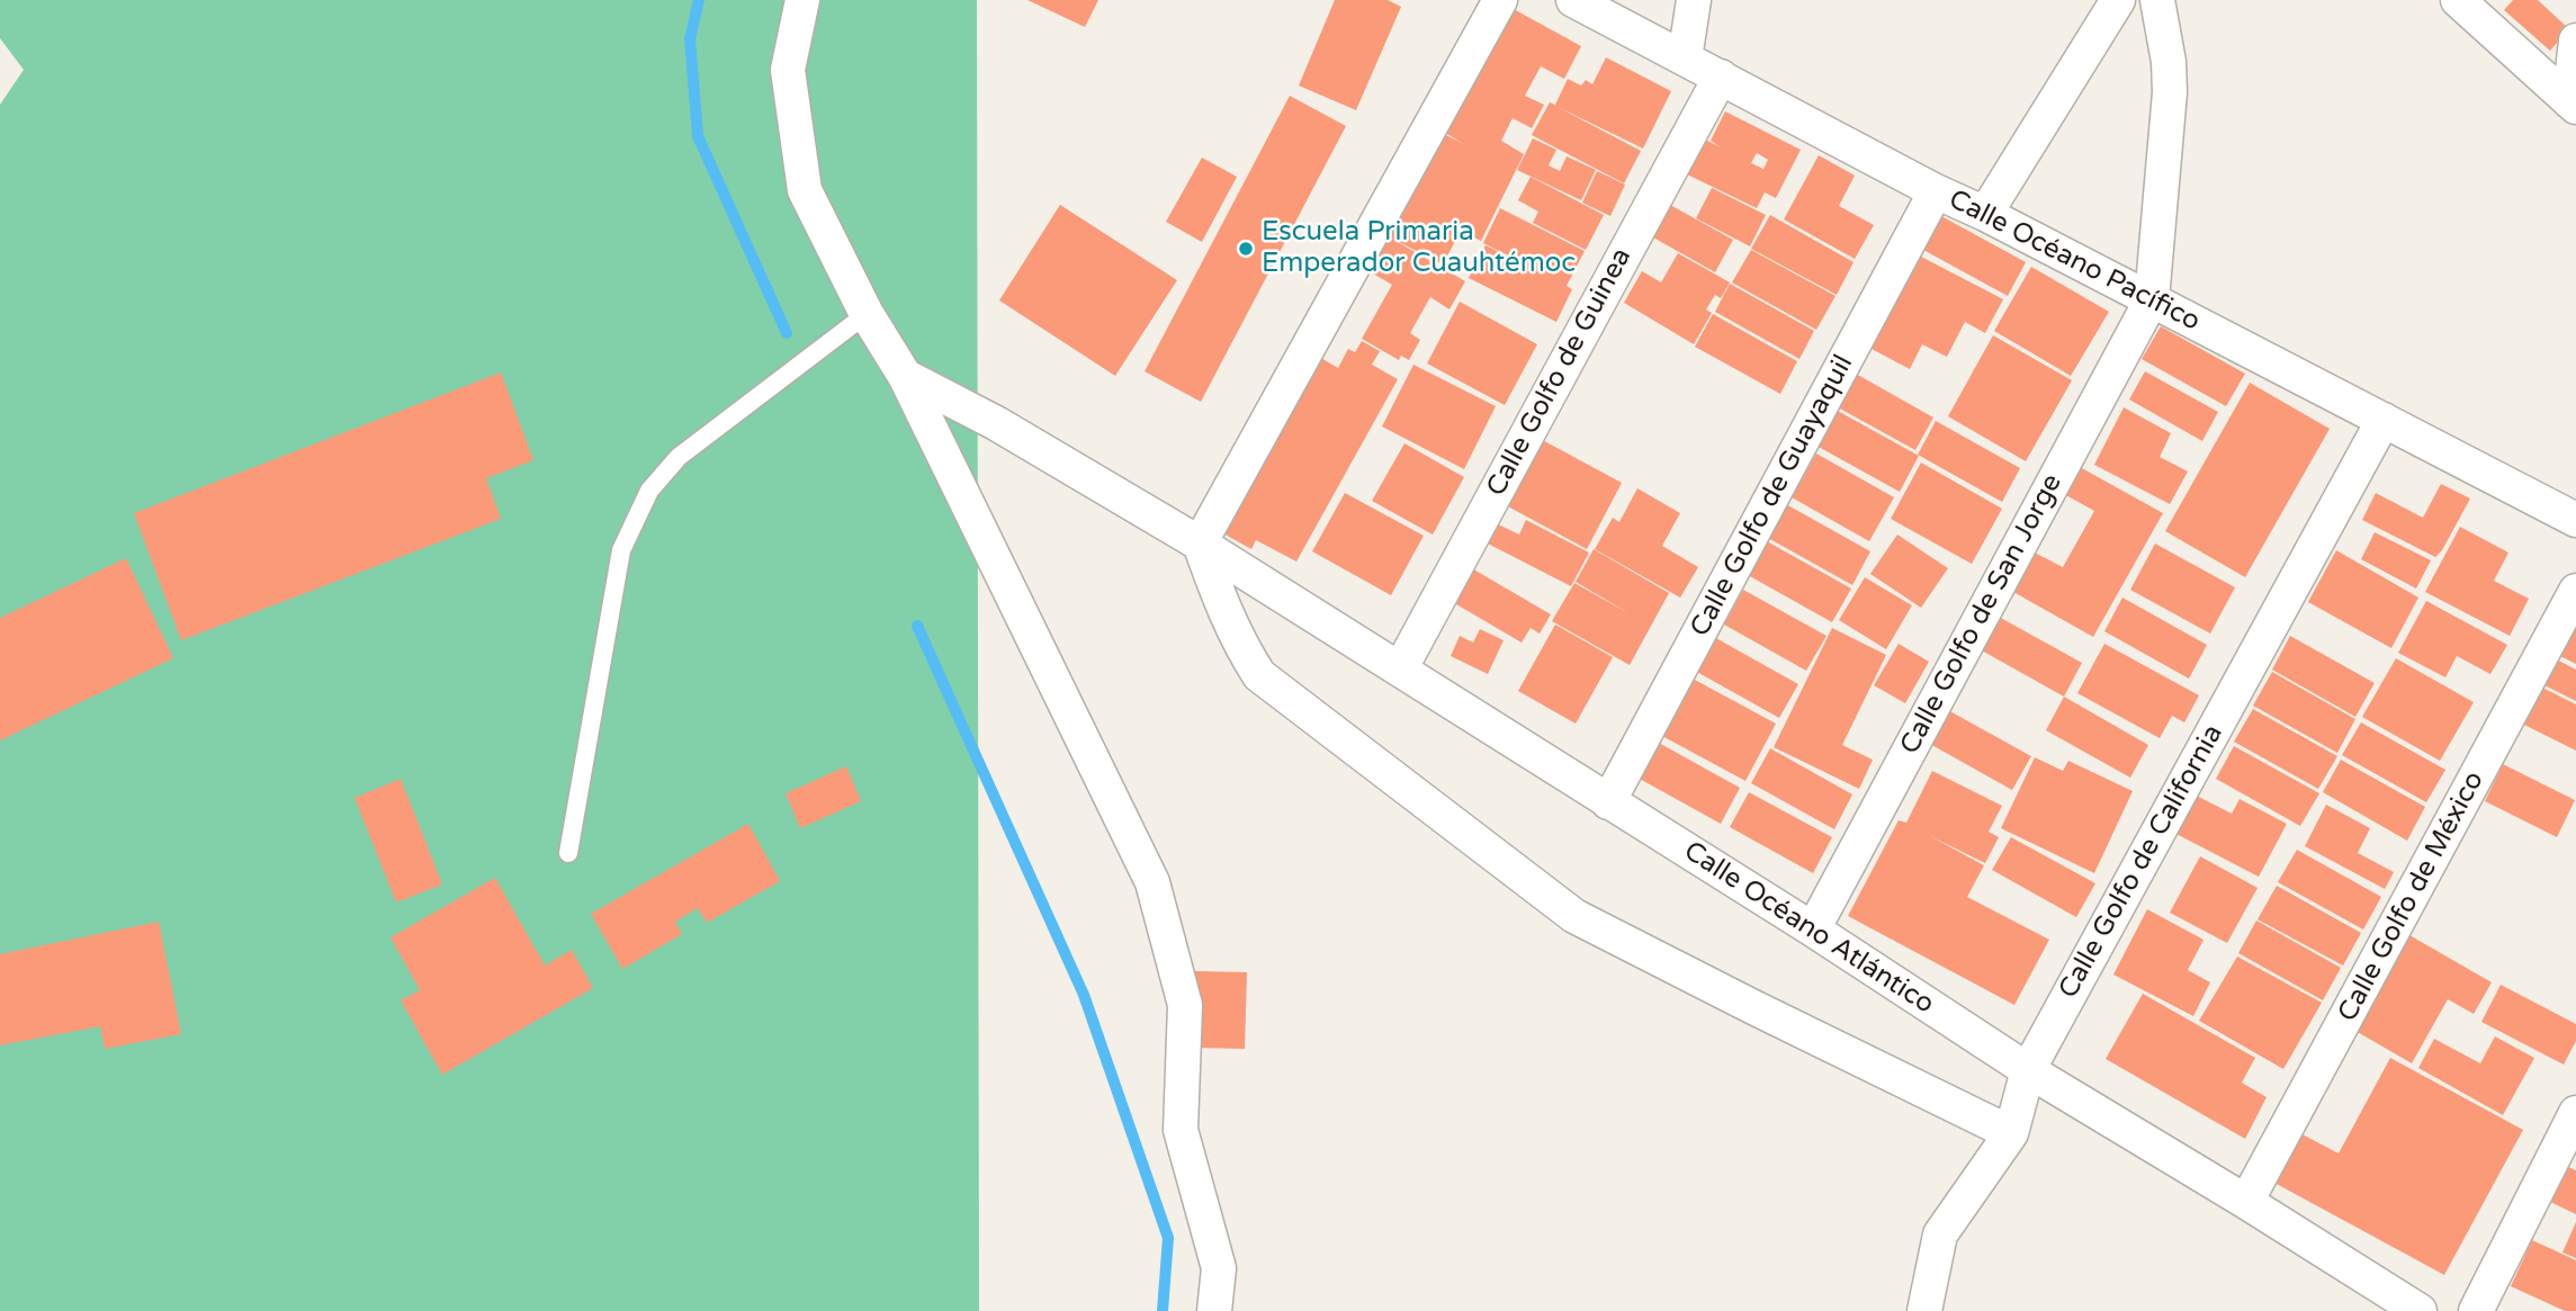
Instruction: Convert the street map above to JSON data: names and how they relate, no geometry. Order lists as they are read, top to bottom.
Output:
{
  "streets": {
    "street": [
      "Calle Océano Pacífico",
      "Calle Golfo de Guinea",
      "Calle Golfo de Guayaquil",
      "Calle Golfo de San Jorge",
      "Calle Golfo de California",
      "Calle Golfo de México",
      "Calle Océano Atlántico"
    ]
  },
  "crossings": [
    ["Calle Océano Pacífico", "Calle Golfo de Guinea"],
    ["Calle Océano Pacífico", "Calle Golfo de Guayaquil"],
    ["Calle Océano Pacífico", "Calle Golfo de San Jorge"],
    ["Calle Océano Pacífico", "Calle Golfo de California"],
    ["Calle Golfo de Guinea", "Calle Océano Atlántico"],
    ["Calle Golfo de Guayaquil", "Calle Océano Atlántico"],
    ["Calle Golfo de San Jorge", "Calle Océano Atlántico"],
    ["Calle Golfo de California", "Calle Océano Atlántico"],
    ["Calle Golfo de México", "Calle Océano Atlántico"]
  ],
  "places": ["Escuela Primaria Emperador Cuauhtémoc"]
}
